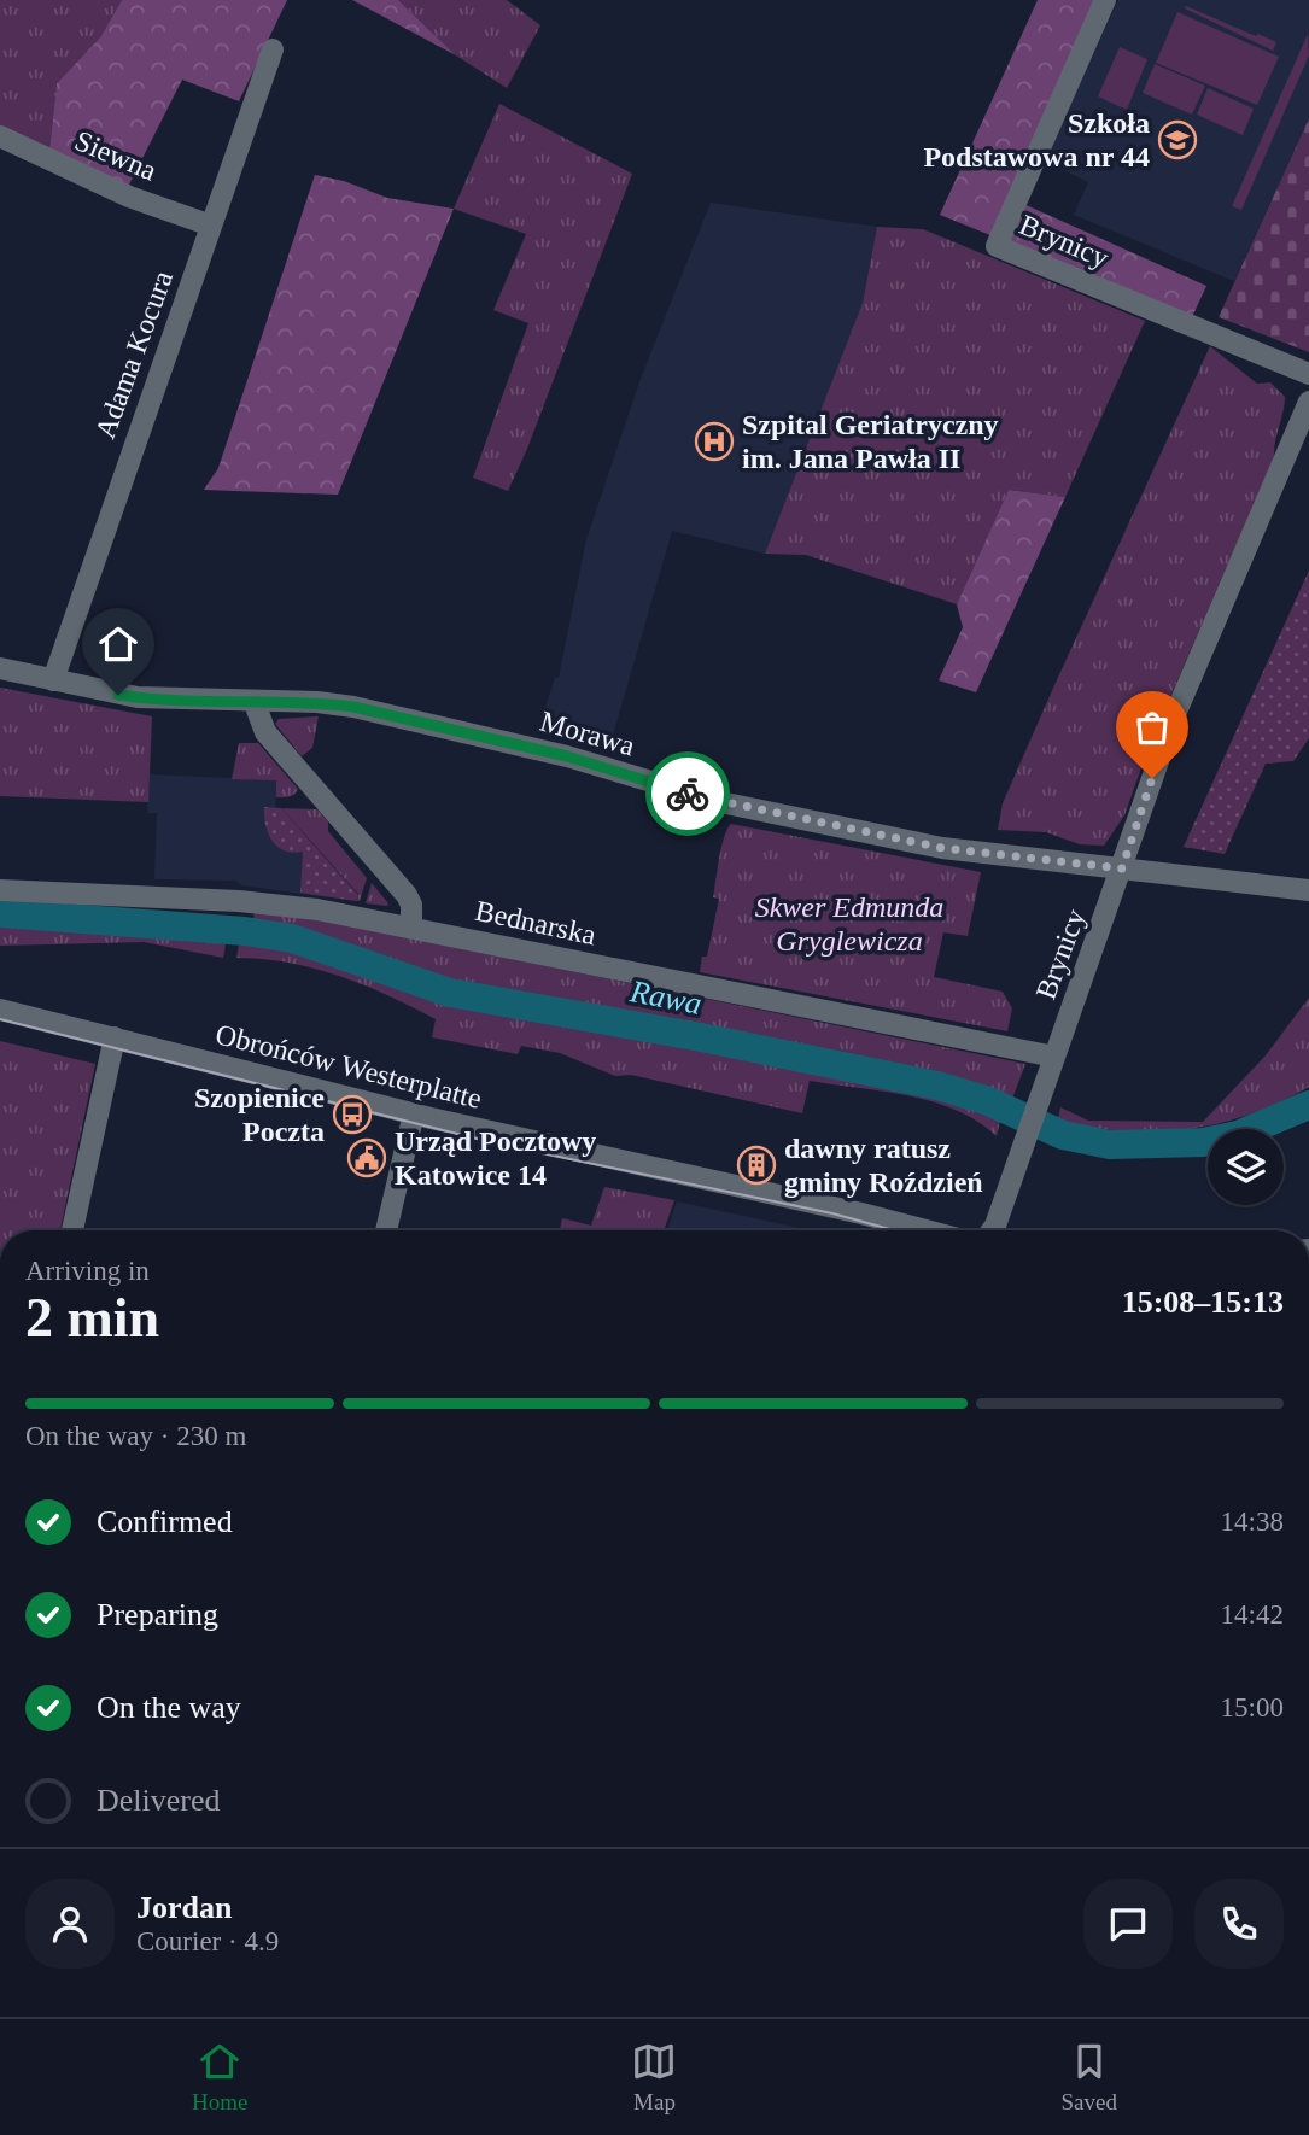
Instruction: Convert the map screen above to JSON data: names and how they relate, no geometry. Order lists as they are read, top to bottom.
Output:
{
  "streets": {
    "street": [
      "Siewna",
      "Brynicy",
      "Adama Kocura",
      "Morawa",
      "Bednarska",
      "Obrońców Westerplatte"
    ]
  },
  "crossings": [
    ["Siewna", "Adama Kocura"],
    ["Brynicy", "Morawa"],
    ["Brynicy", "Bednarska"],
    ["Adama Kocura", "Morawa"]
  ],
  "water": ["Rawa"],
  "parks": ["Skwer Edmunda Gryglewicza"],
  "places": {
    "school or university": ["Szkoła Podstawowa nr 44"],
    "hospital": ["Szpital Geriatryczny im. Jana Pawła II"],
    "bus stop": ["Szopienice Poczta"],
    "public building": ["Urząd Pocztowy Katowice 14"],
    "building": ["dawny ratusz gminy Roździeń"]
  },
  "page": {
    "heading": ["2 min", "Arriving in", "15:08–15:13"],
    "panel": ["Jordan", "Courier · 4.9"],
    "bar": "On the way · 230 m",
    "list": [
      ["Confirmed", "14:38"],
      ["Preparing", "14:42"],
      ["On the way", "15:00"],
      "Delivered"
    ],
    "tabs": ["Home", "Map", "Saved"]
  }
}
